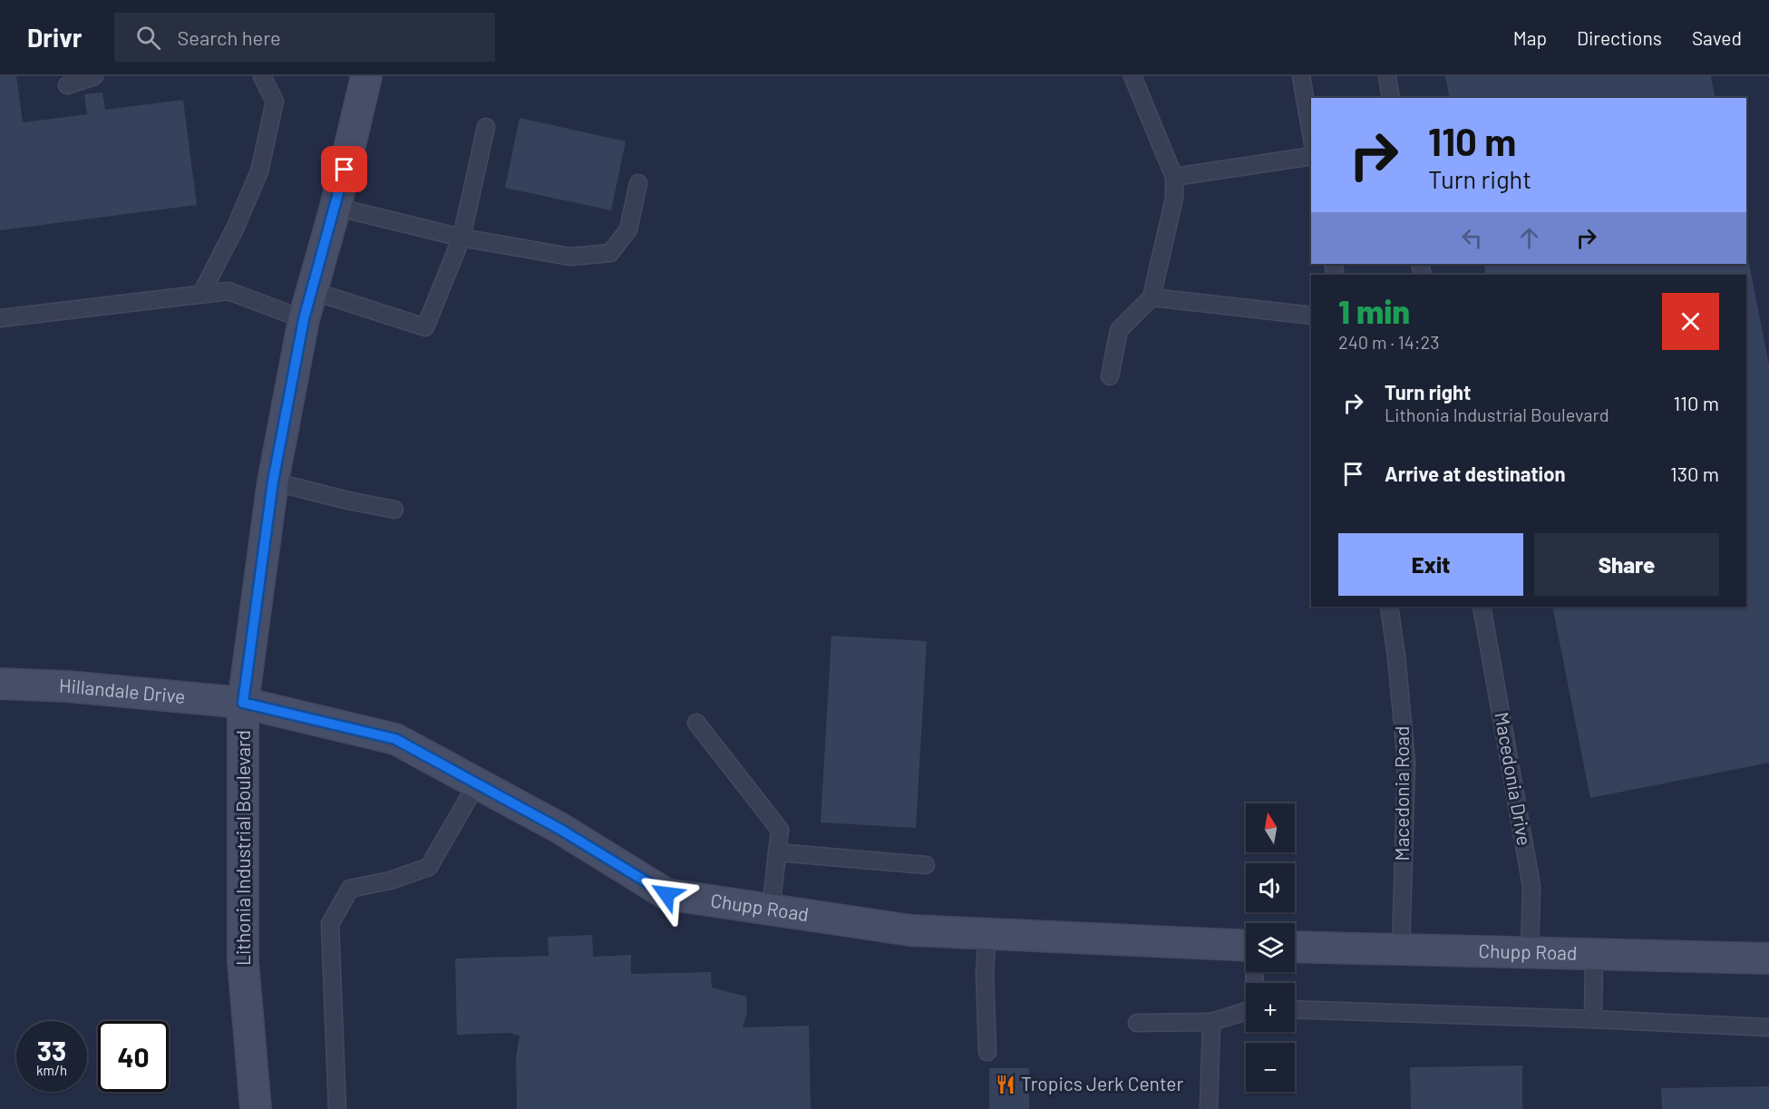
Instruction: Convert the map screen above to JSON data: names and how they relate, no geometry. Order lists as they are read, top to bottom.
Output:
{
  "streets": {
    "street": ["Hillandale Drive", "Lithonia Industrial Boulevard", "Chupp Road"],
    "lane": ["Macedonia Drive", "Macedonia Road"]
  },
  "crossings": [
    ["Hillandale Drive", "Lithonia Industrial Boulevard"],
    ["Hillandale Drive", "Chupp Road"],
    ["Macedonia Drive", "Chupp Road"],
    ["Macedonia Road", "Chupp Road"],
    ["Lithonia Industrial Boulevard", "Chupp Road"]
  ],
  "places": {
    "restaurant": ["Tropics Jerk Center"]
  },
  "north": "top",
  "page": {
    "header": "Drivr",
    "search": "Search here",
    "nav": ["Map", "Directions", "Saved"],
    "turn": ["110 m", "Turn right"],
    "heading": ["1 min", "240 m · 14:23"],
    "list": [
      {
        "name": "Turn right",
        "note": "Lithonia Industrial Boulevard",
        "value": "110 m"
      },
      {
        "name": "Arrive at destination",
        "value": "130 m"
      }
    ],
    "buttons": ["Exit", "Share"],
    "map_buttons": ["+", "−"],
    "speed": "33 km/h",
    "limit": "40"
  }
}
